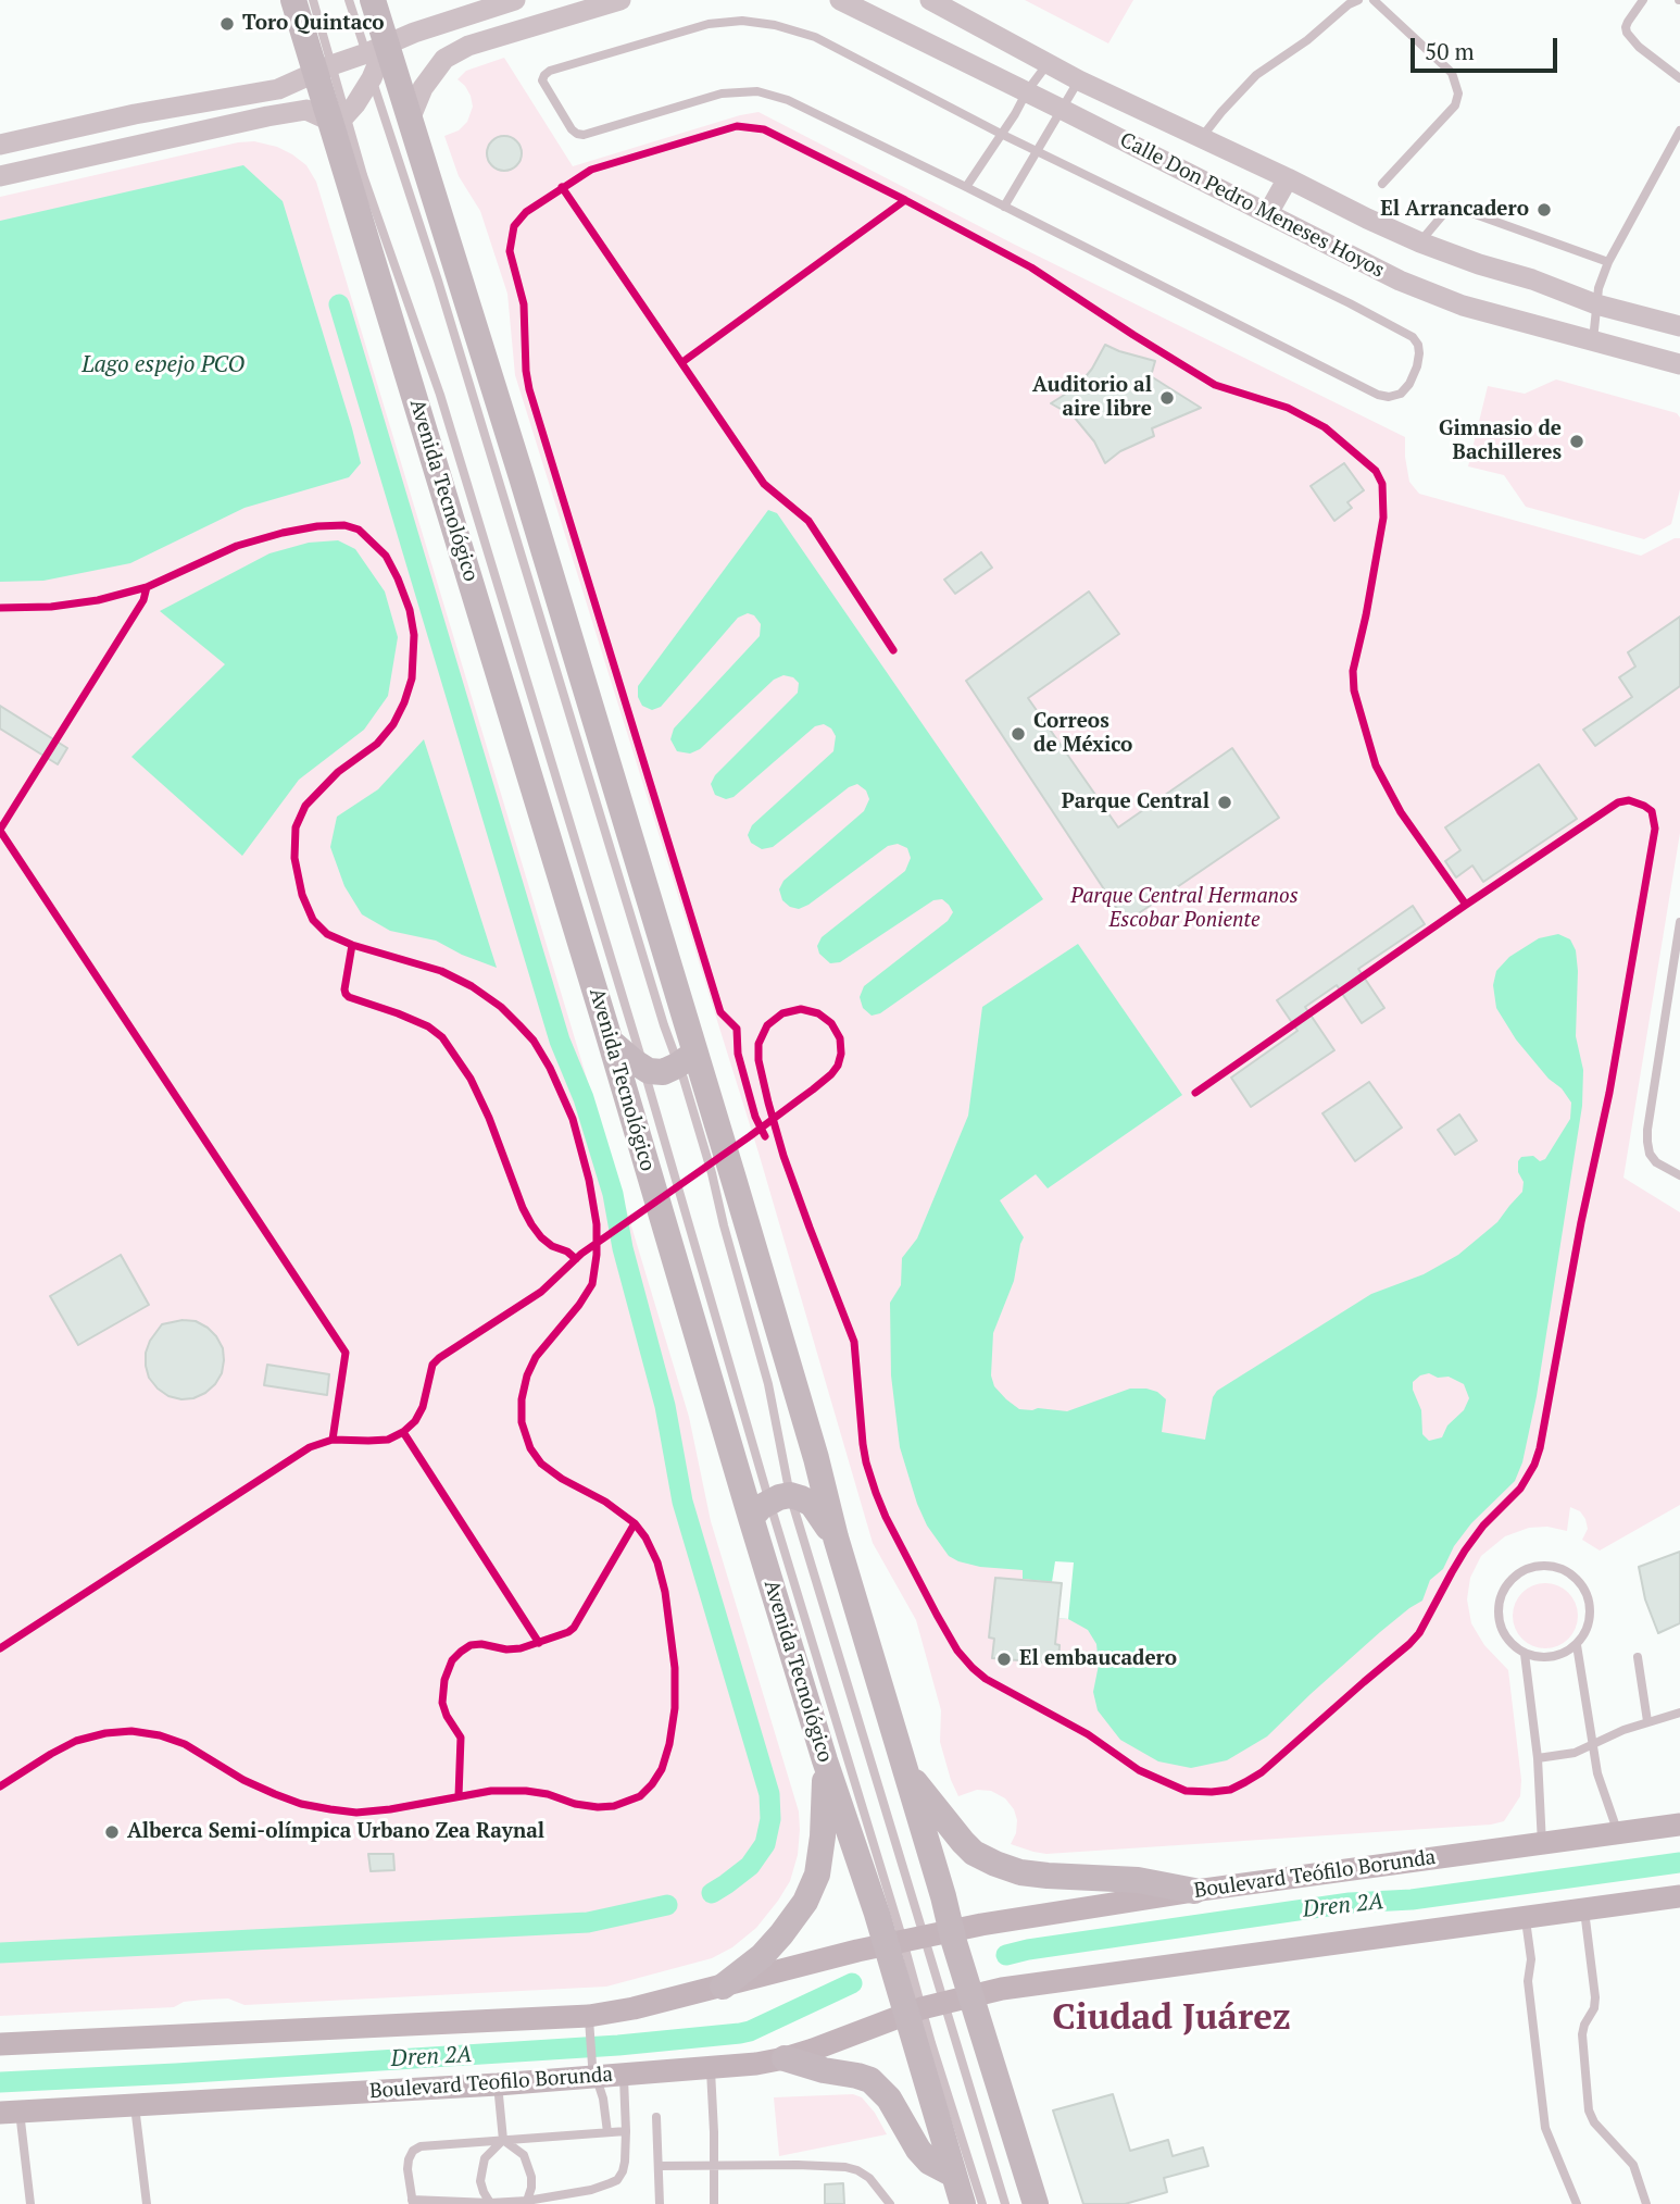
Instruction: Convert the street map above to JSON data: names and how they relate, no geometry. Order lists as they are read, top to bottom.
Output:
{
  "streets": {
    "main road": ["Avenida Tecnológico", "Boulevard Teófilo Borunda", "Boulevard Teofilo Borunda"],
    "street": ["Calle Don Pedro Meneses Hoyos"]
  },
  "crossings": [
    ["Avenida Tecnológico", "Boulevard Teofilo Borunda"]
  ],
  "districts": ["Ciudad Juárez"],
  "water": ["Lago espejo PCO", "Dren 2A"],
  "parks": ["Parque Central Hermanos Escobar Poniente"],
  "places": [
    "Toro Quintaco",
    "El Arrancadero",
    "Auditorio al aire libre",
    "Gimnasio de Bachilleres",
    "Correos de México",
    "Parque Central",
    "El embaucadero",
    "Alberca Semi-olímpica Urbano Zea Raynal"
  ],
  "scale_bar": "50 m"
}
